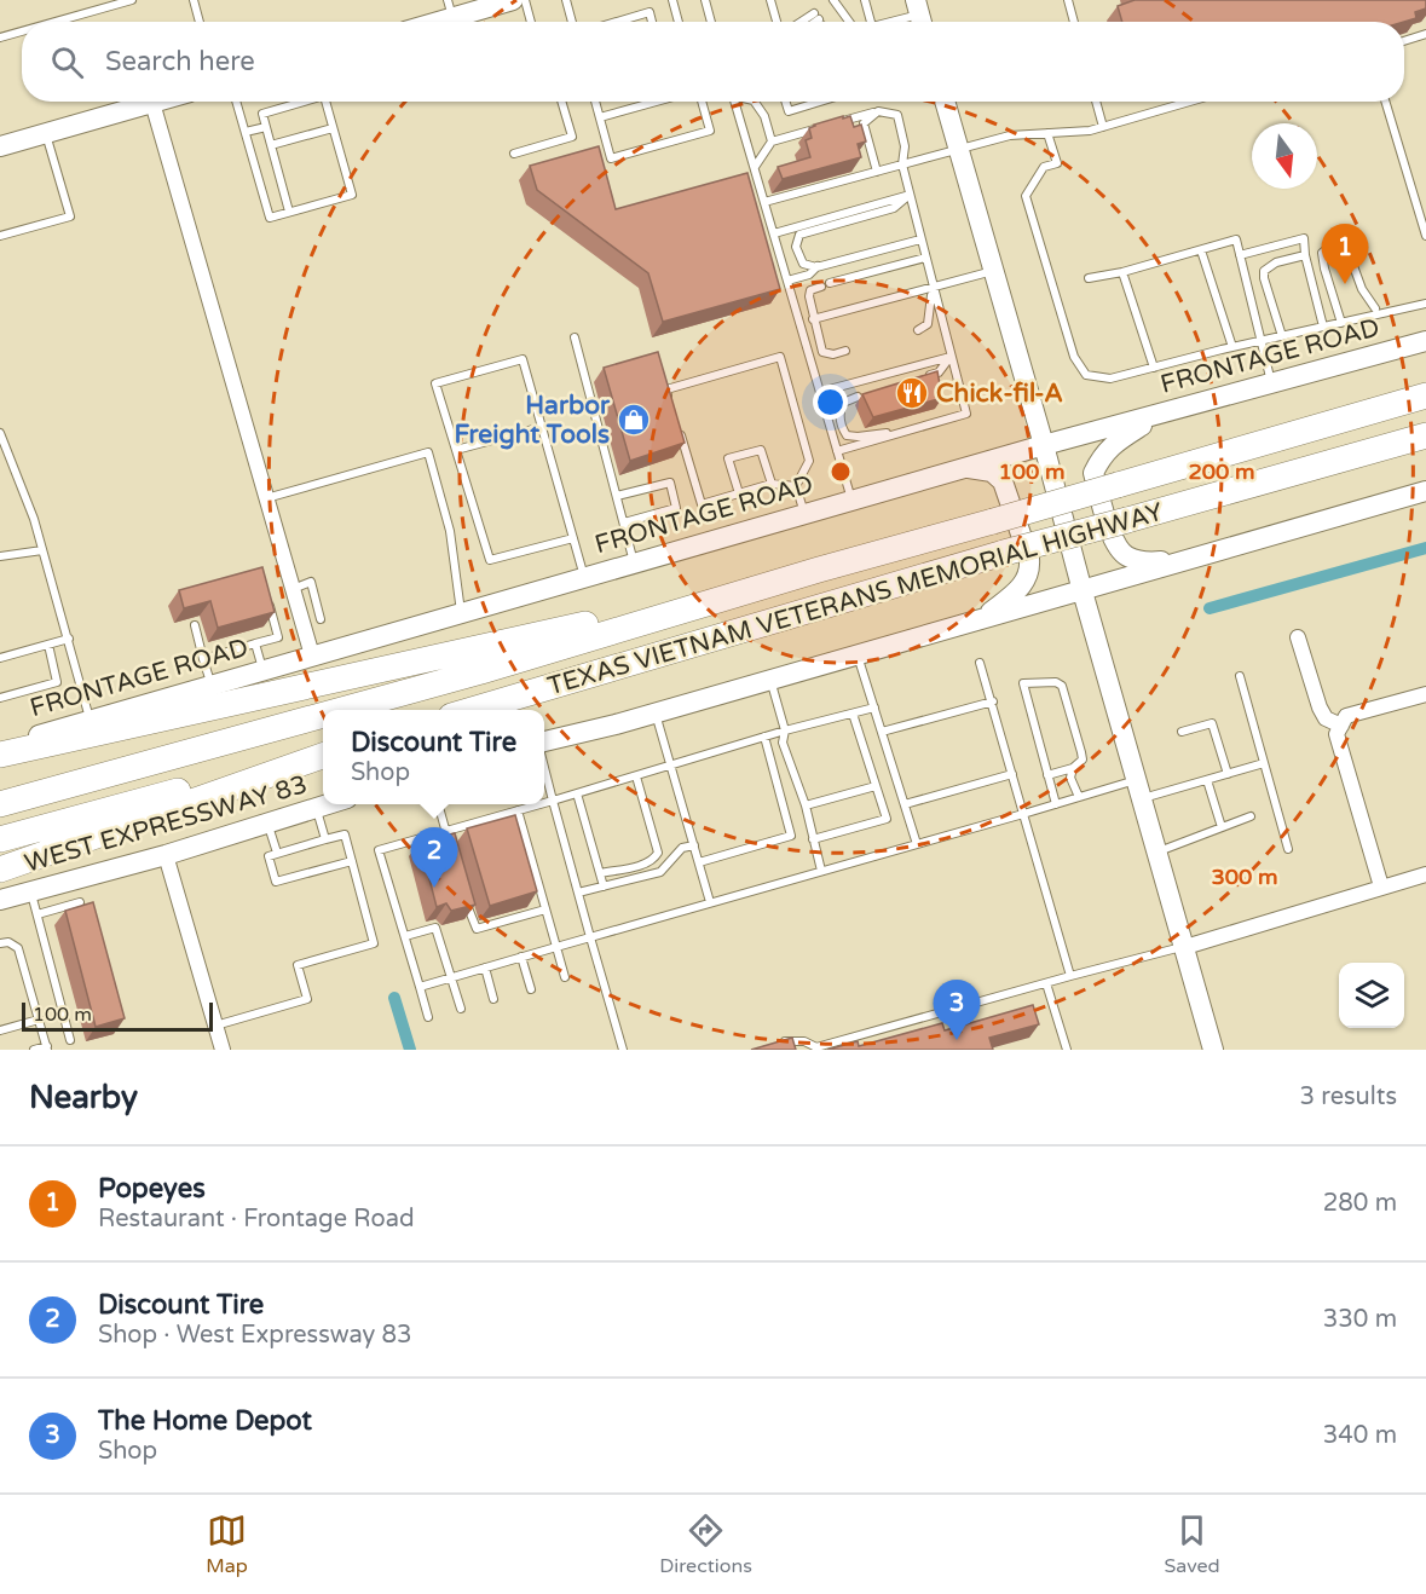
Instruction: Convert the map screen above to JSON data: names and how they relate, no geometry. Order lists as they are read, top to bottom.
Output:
{
  "streets": {
    "highway": ["TEXAS VIETNAM VETERANS MEMORIAL HIGHWAY"],
    "main road": ["FRONTAGE ROAD", "WEST EXPRESSWAY 83"]
  },
  "places": {
    "restaurant": ["Chick-fil-A"],
    "shop": ["Harbor Freight Tools"]
  },
  "scale_bar": "100 m",
  "north": "bottom",
  "page": {
    "search": "Search here",
    "pins": ["1", "2", "3"],
    "popup": ["Discount Tire", "Shop"],
    "scale": "100 m",
    "heading": ["Nearby", "3 results"],
    "list": [
      {
        "mark": "1",
        "name": "Popeyes",
        "note": "Restaurant · Frontage Road",
        "value": "280 m"
      },
      {
        "mark": "2",
        "name": "Discount Tire",
        "note": "Shop · West Expressway 83",
        "value": "330 m"
      },
      {
        "mark": "3",
        "name": "The Home Depot",
        "note": "Shop",
        "value": "340 m"
      }
    ],
    "nav": ["Map", "Directions", "Saved"]
  },
  "rings": ["100 m", "200 m", "300 m"]
}
